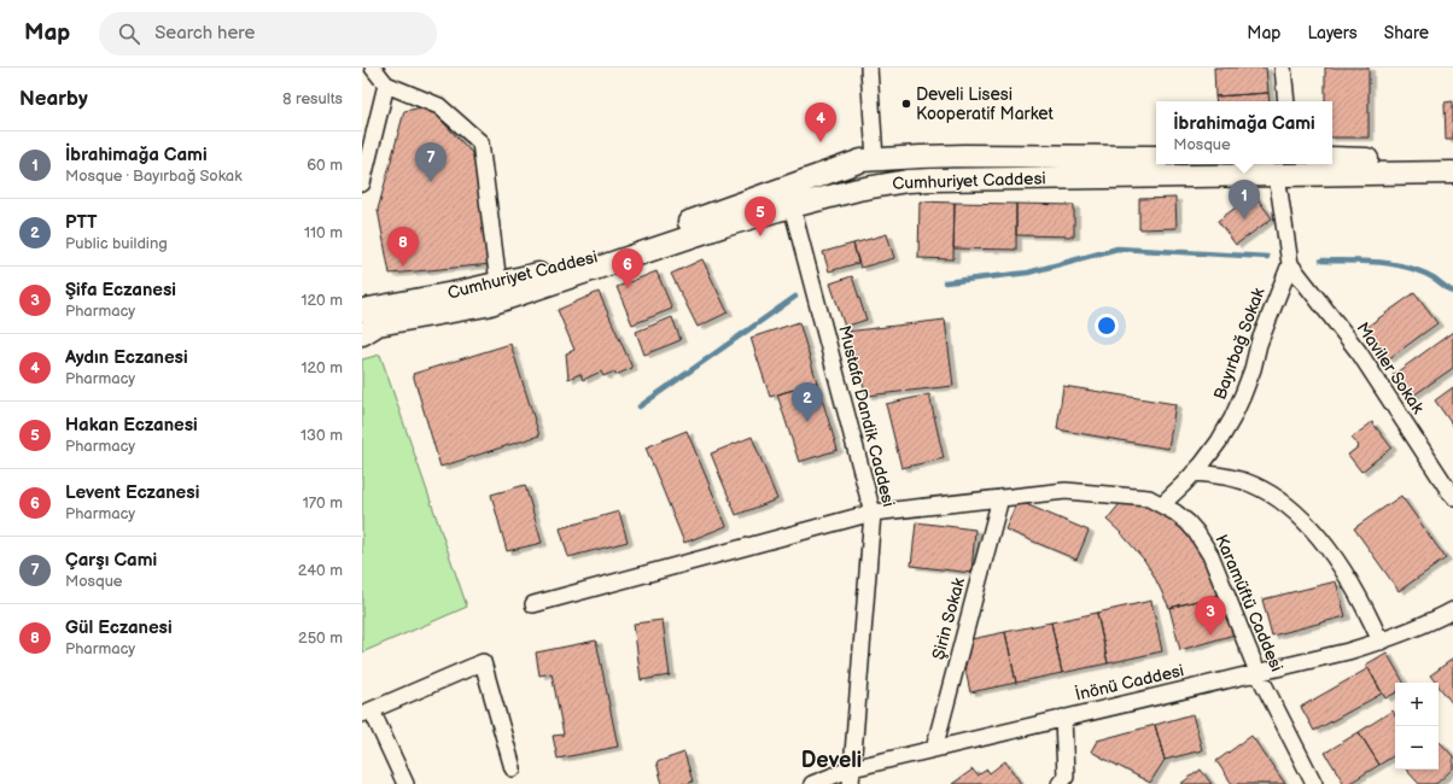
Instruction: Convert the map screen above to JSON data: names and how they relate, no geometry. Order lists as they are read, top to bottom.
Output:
{
  "streets": {
    "main road": ["Cumhuriyet Caddesi"],
    "street": [
      "Bayırbağ Sokak",
      "Maviler Sokak",
      "Mustafa Dandik Caddesi",
      "Karamüftü Caddesi",
      "Şirin Sokak",
      "İnönü Caddesi"
    ]
  },
  "crossings": [
    ["Cumhuriyet Caddesi", "Bayırbağ Sokak"],
    ["Cumhuriyet Caddesi", "Mustafa Dandik Caddesi"],
    ["Bayırbağ Sokak", "Maviler Sokak"],
    ["Bayırbağ Sokak", "Karamüftü Caddesi"],
    ["Mustafa Dandik Caddesi", "Karamüftü Caddesi"],
    ["Mustafa Dandik Caddesi", "İnönü Caddesi"],
    ["Karamüftü Caddesi", "Şirin Sokak"],
    ["Karamüftü Caddesi", "İnönü Caddesi"],
    ["Şirin Sokak", "İnönü Caddesi"]
  ],
  "districts": ["Develi"],
  "places": ["Develi Lisesi Kooperatif Market"],
  "page": {
    "header": "Map",
    "search": "Search here",
    "nav": ["Map", "Layers", "Share"],
    "heading": ["Nearby", "8 results"],
    "popup": ["İbrahimağa Cami", "Mosque"],
    "pins": [
      "4",
      "7",
      "1",
      "5",
      "8",
      "6",
      "2",
      "3"
    ],
    "list": [
      {
        "mark": "1",
        "name": "İbrahimağa Cami",
        "note": "Mosque · Bayırbağ Sokak",
        "value": "60 m"
      },
      {
        "mark": "2",
        "name": "PTT",
        "note": "Public building",
        "value": "110 m"
      },
      {
        "mark": "3",
        "name": "Şifa Eczanesi",
        "note": "Pharmacy",
        "value": "120 m"
      },
      {
        "mark": "4",
        "name": "Aydın Eczanesi",
        "note": "Pharmacy",
        "value": "120 m"
      },
      {
        "mark": "5",
        "name": "Hakan Eczanesi",
        "note": "Pharmacy",
        "value": "130 m"
      },
      {
        "mark": "6",
        "name": "Levent Eczanesi",
        "note": "Pharmacy",
        "value": "170 m"
      },
      {
        "mark": "7",
        "name": "Çarşı Cami",
        "note": "Mosque",
        "value": "240 m"
      },
      {
        "mark": "8",
        "name": "Gül Eczanesi",
        "note": "Pharmacy",
        "value": "250 m"
      }
    ],
    "map_buttons": ["+", "−"]
  }
}
